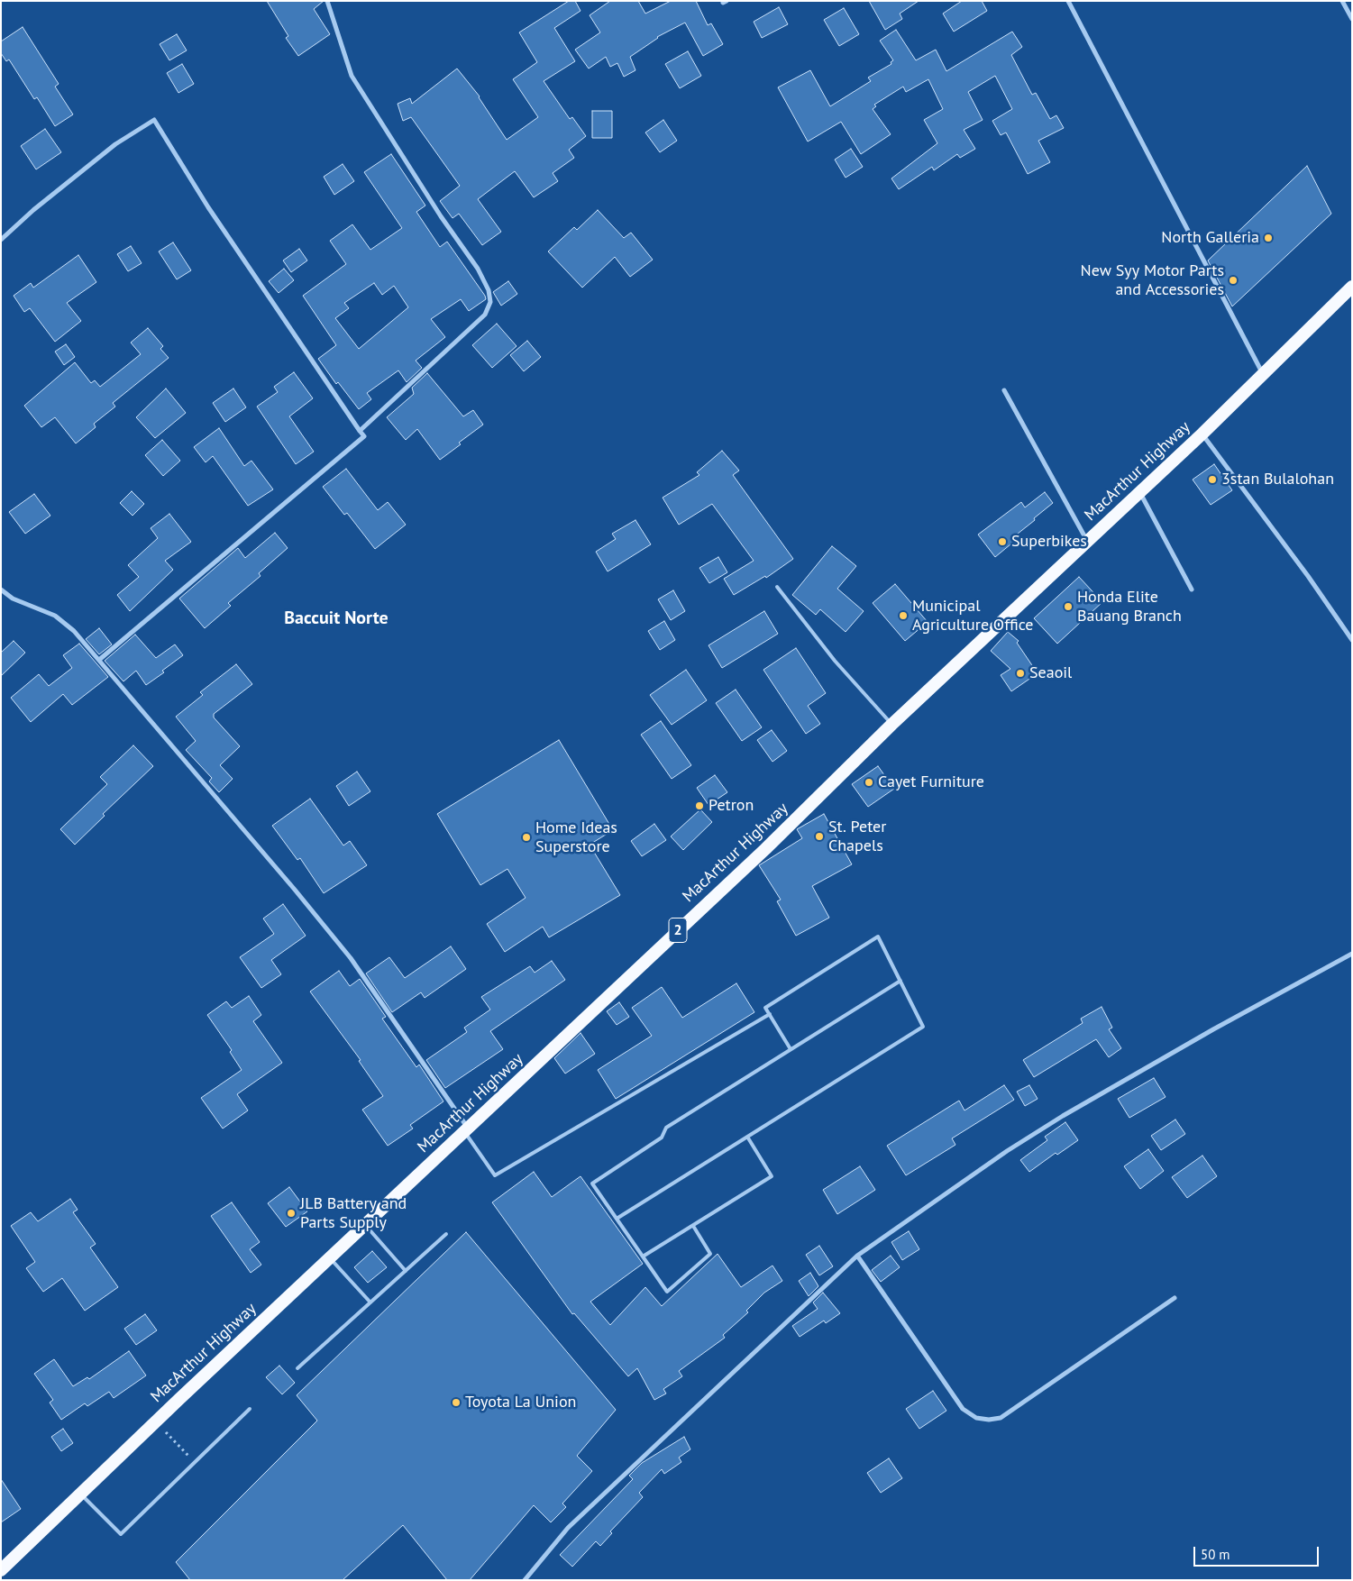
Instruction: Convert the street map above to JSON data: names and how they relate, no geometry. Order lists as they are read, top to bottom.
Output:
{
  "streets": {
    "highway": ["MacArthur Highway", "2"]
  },
  "districts": ["Baccuit Norte"],
  "places": [
    "North Galleria",
    "New Syy Motor Parts and Accessories",
    "3stan Bulalohan",
    "Superbikes",
    "Honda Elite Bauang Branch",
    "Municipal Agriculture Office",
    "Seaoil",
    "Cayet Furniture",
    "Petron",
    "St. Peter Chapels",
    "Home Ideas Superstore",
    "JLB Battery and Parts Supply",
    "Toyota La Union"
  ],
  "scale_bar": "50 m"
}
